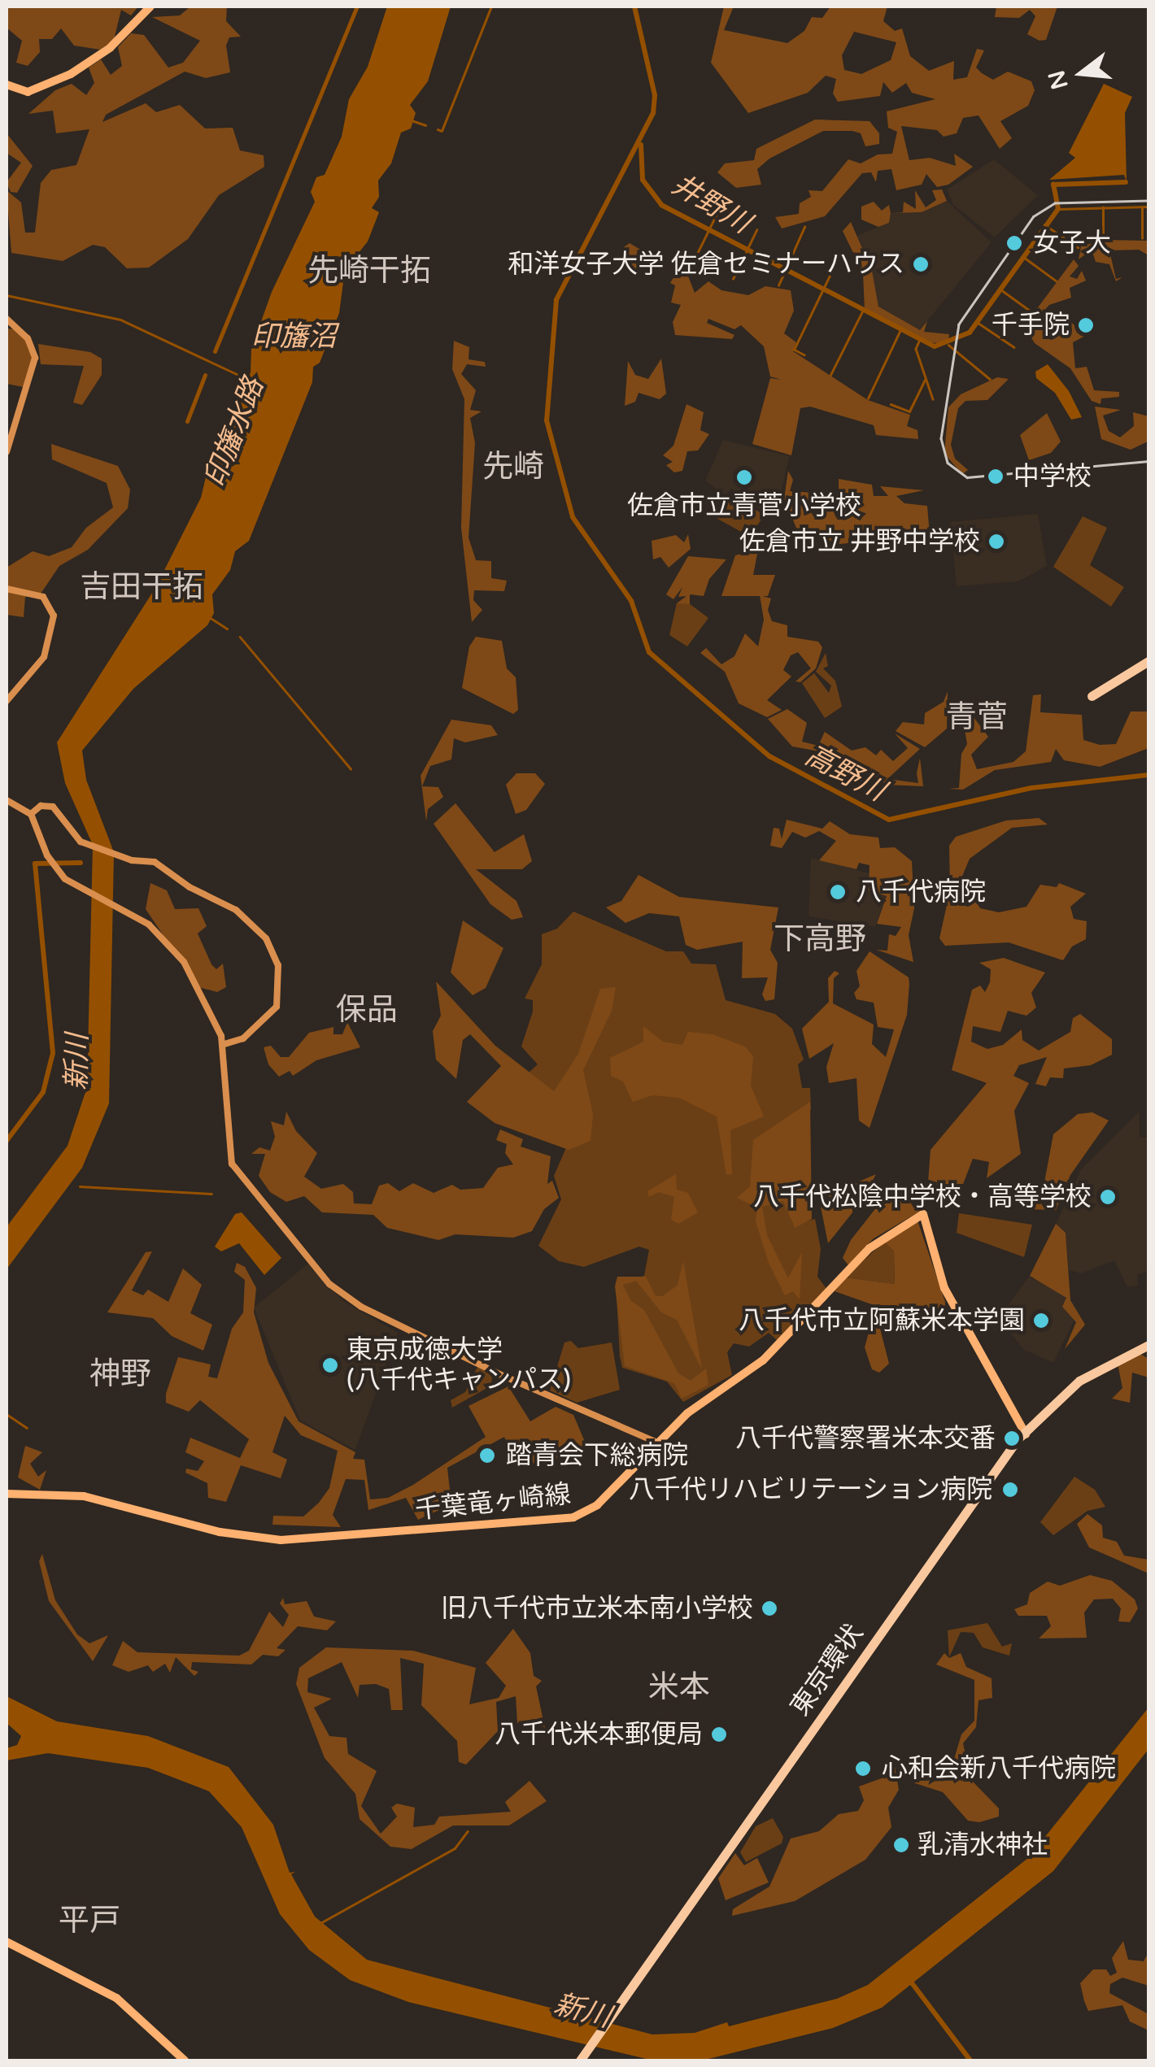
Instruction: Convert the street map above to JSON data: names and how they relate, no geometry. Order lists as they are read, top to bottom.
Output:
{
  "streets": {
    "highway": ["東京環状"],
    "main road": ["千葉竜ヶ崎線"]
  },
  "crossings": [
    ["千葉竜ヶ崎線", "東京環状"]
  ],
  "districts": [
    "先崎干拓",
    "先崎",
    "吉田干拓",
    "青菅",
    "下高野",
    "保品",
    "神野",
    "米本",
    "平戸"
  ],
  "water": [
    "井野川",
    "印旛沼",
    "印旛水路",
    "高野川",
    "新川"
  ],
  "places": [
    "女子大",
    "和洋女子大学 佐倉セミナーハウス",
    "千手院",
    "中学校",
    "佐倉市立青菅小学校",
    "佐倉市立 井野中学校",
    "八千代病院",
    "八千代松陰中学校・高等学校",
    "八千代市立阿蘇米本学園",
    "東京成徳大学 (八千代キャンパス)",
    "八千代警察署米本交番",
    "踏青会下総病院",
    "八千代リハビリテーション病院",
    "旧八千代市立米本南小学校",
    "八千代米本郵便局",
    "心和会新八千代病院",
    "乳清水神社"
  ],
  "north": "left"
}
